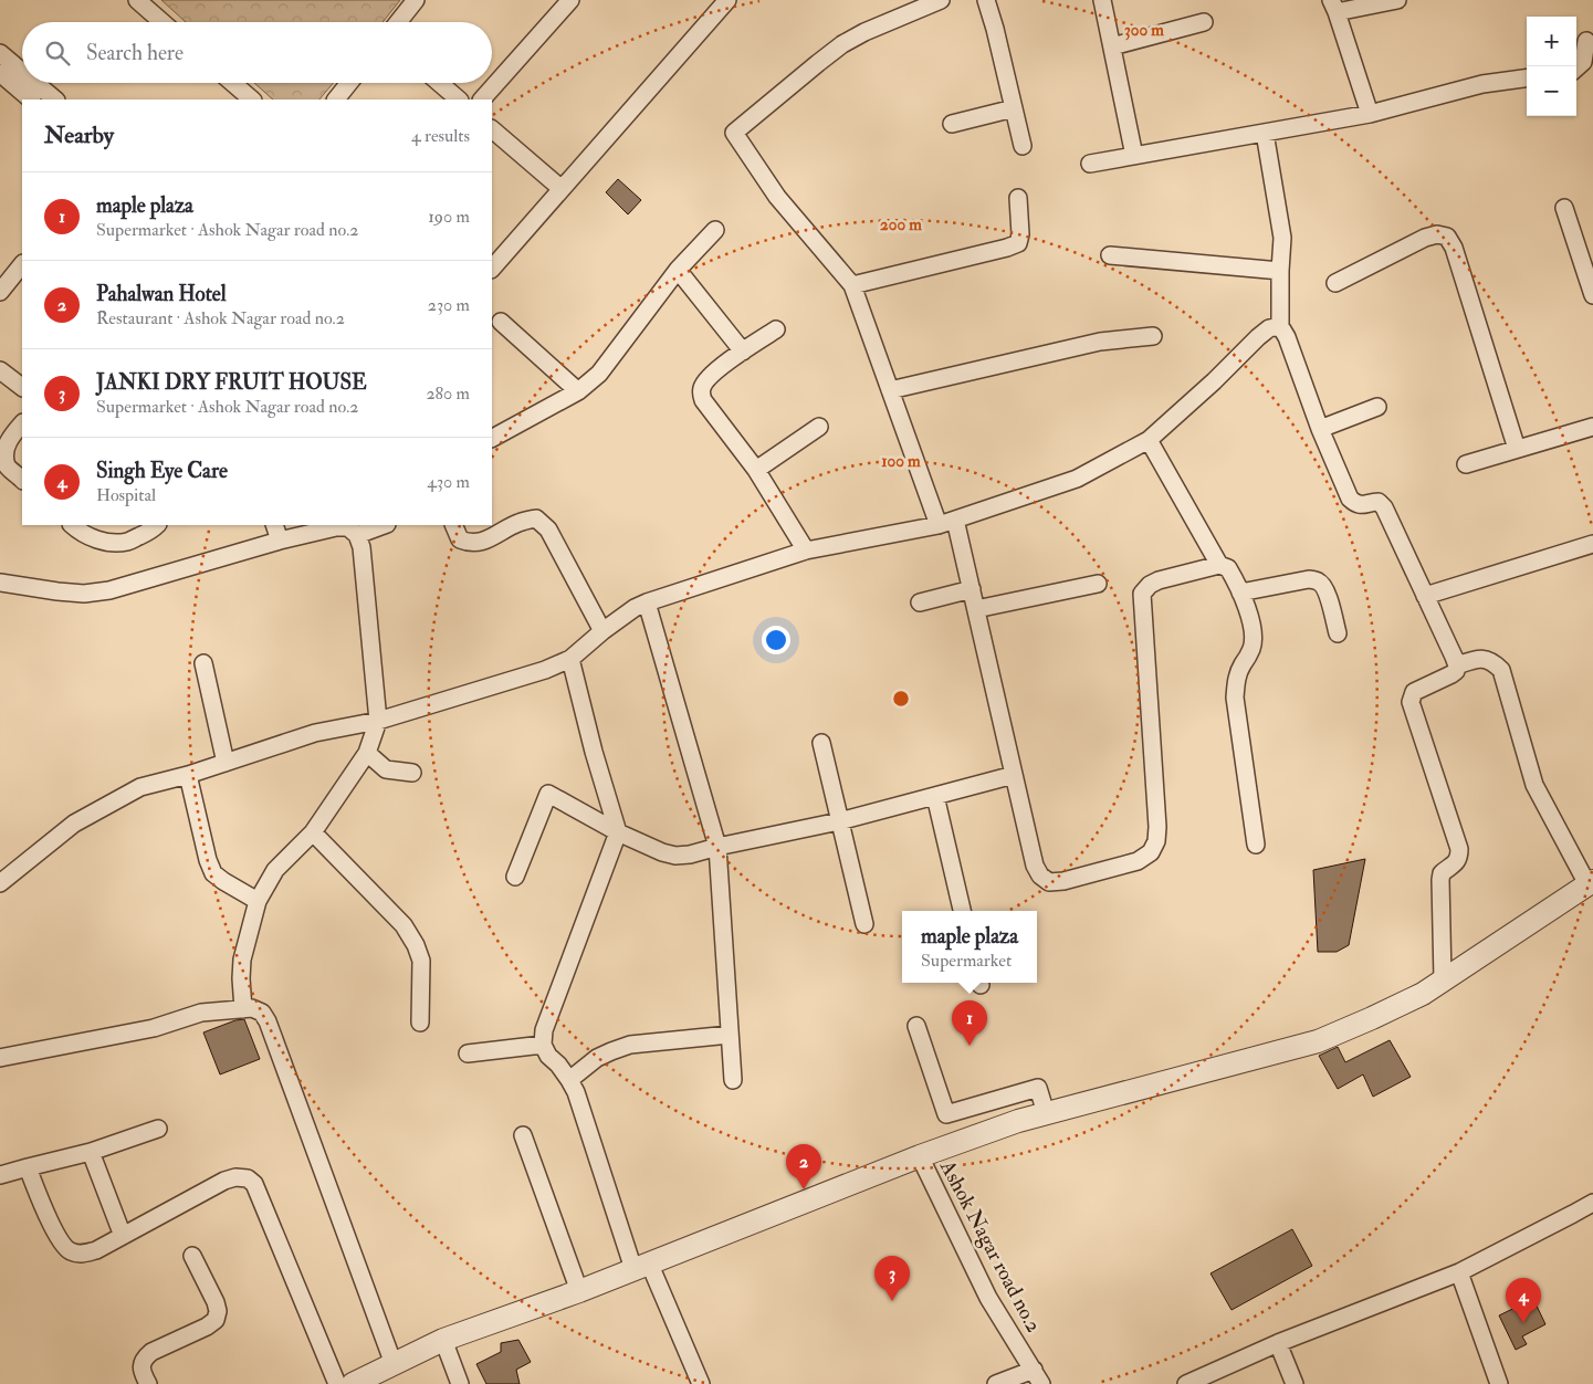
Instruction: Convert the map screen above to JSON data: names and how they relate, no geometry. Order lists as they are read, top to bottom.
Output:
{
  "streets": {
    "street": ["Ashok Nagar road no.2"]
  },
  "page": {
    "map_buttons": ["+", "−"],
    "search": "Search here",
    "heading": ["Nearby", "4 results"],
    "list": [
      {
        "mark": "1",
        "name": "maple plaza",
        "note": "Supermarket · Ashok Nagar road no.2",
        "value": "190 m"
      },
      {
        "mark": "2",
        "name": "Pahalwan Hotel",
        "note": "Restaurant · Ashok Nagar road no.2",
        "value": "230 m"
      },
      {
        "mark": "3",
        "name": "JANKI DRY FRUIT HOUSE",
        "note": "Supermarket · Ashok Nagar road no.2",
        "value": "280 m"
      },
      {
        "mark": "4",
        "name": "Singh Eye Care",
        "note": "Hospital",
        "value": "430 m"
      }
    ],
    "popup": ["maple plaza", "Supermarket"],
    "pins": [
      "1",
      "2",
      "3",
      "4"
    ]
  },
  "rings": ["300 m", "200 m", "100 m"]
}
